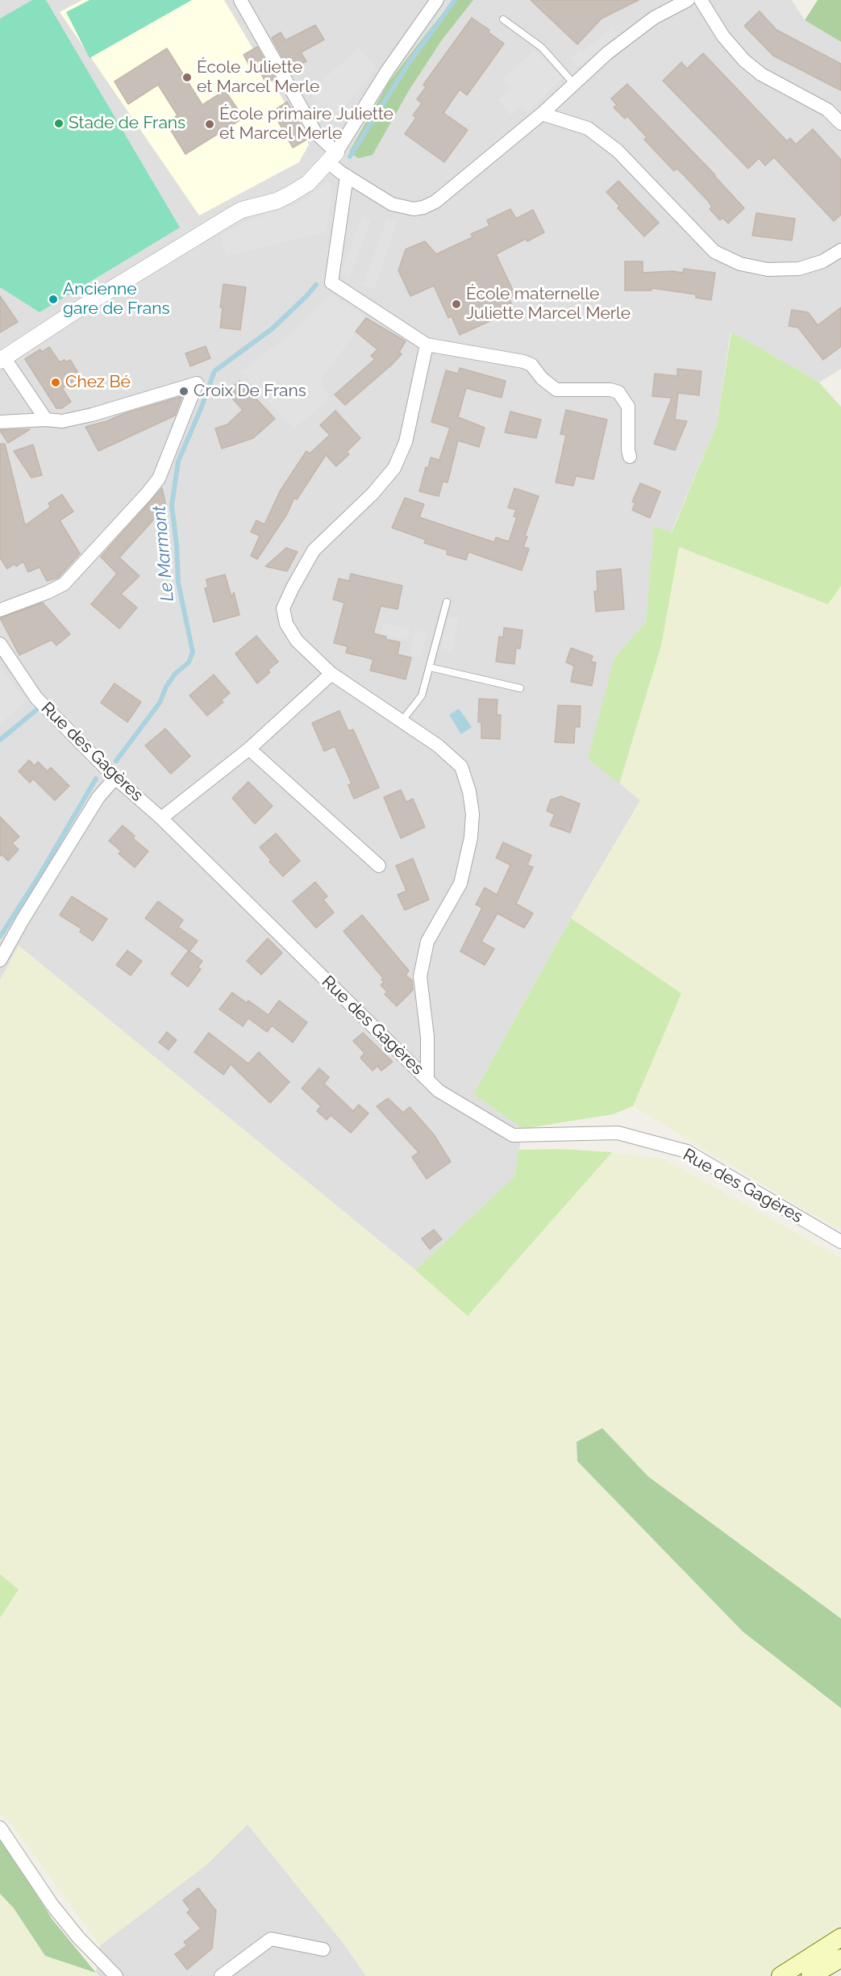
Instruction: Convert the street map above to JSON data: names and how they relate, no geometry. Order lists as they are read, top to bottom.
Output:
{
  "streets": {
    "street": ["Rue des Gagères"]
  },
  "water": ["Le Marmont"],
  "places": [
    "École Juliette et Marcel Merle",
    "Stade de Frans",
    "École primaire Juliette et Marcel Merle",
    "Ancienne gare de Frans",
    "École maternelle Juliette Marcel Merle",
    "Chez Bé",
    "Croix De Frans"
  ]
}
